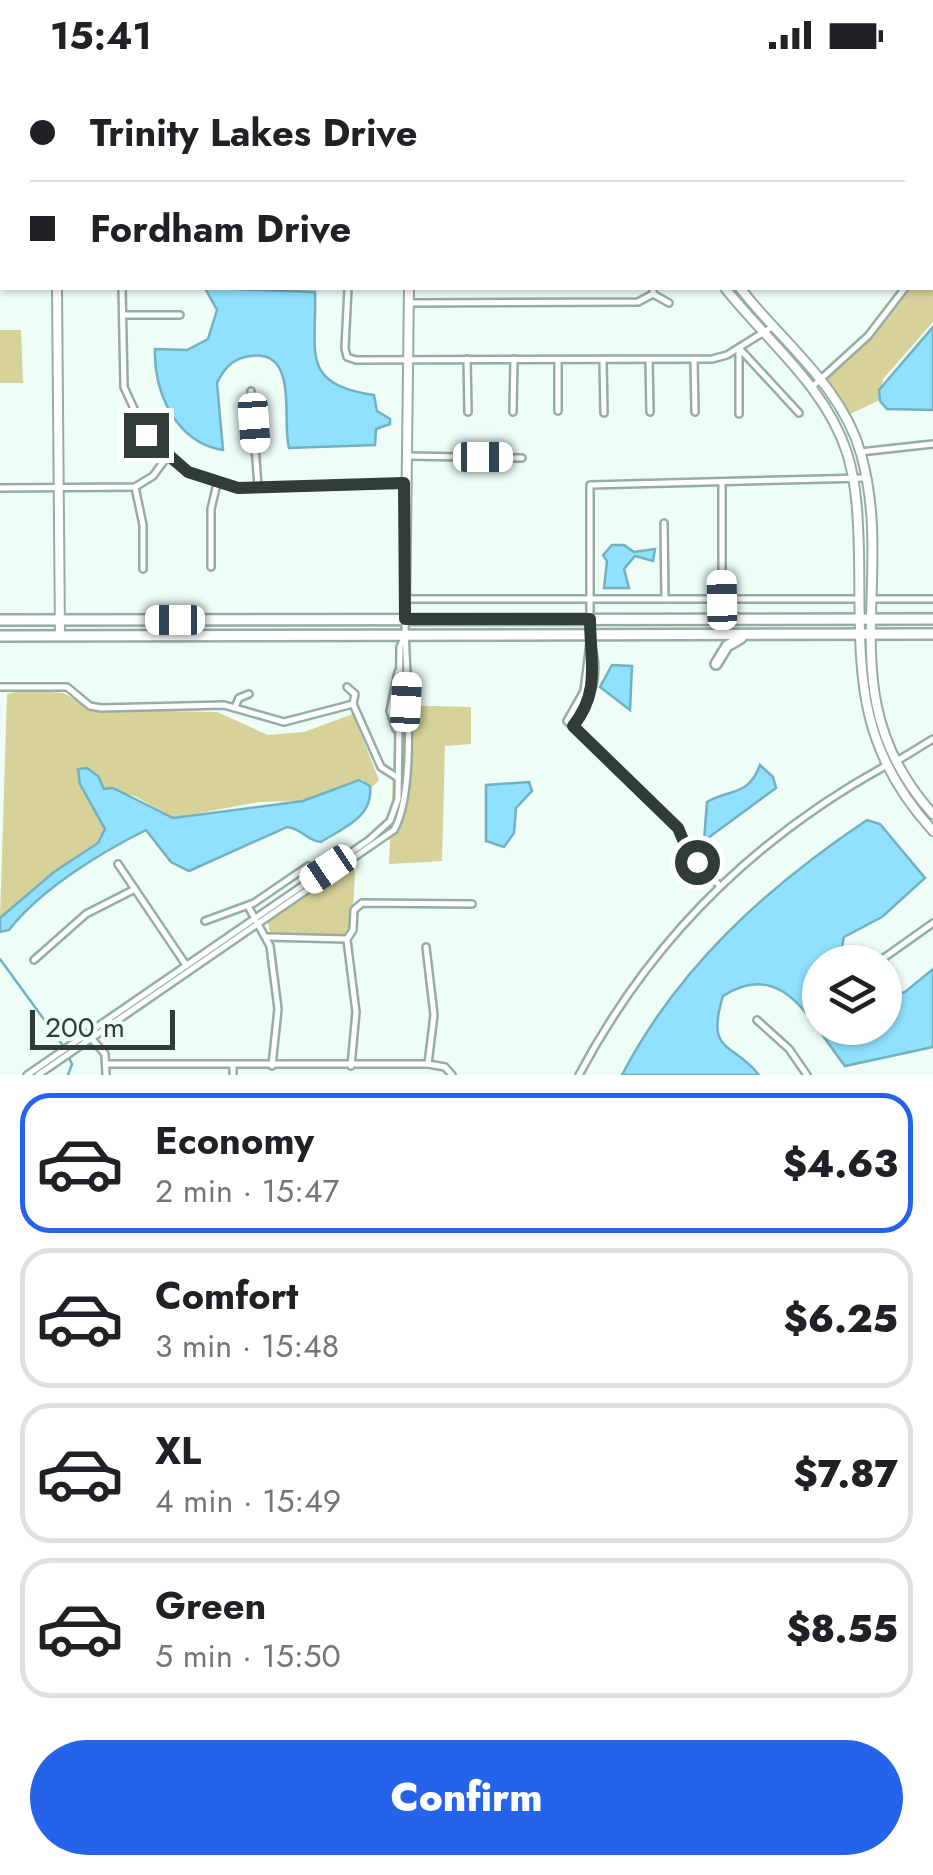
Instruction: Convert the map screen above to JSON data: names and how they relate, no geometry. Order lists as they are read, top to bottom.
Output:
{
  "scale_bar": "200 m",
  "page": {
    "status": "15:41",
    "banner": ["Trinity Lakes Drive", "Fordham Drive"],
    "scale": "200 m",
    "list": [
      {
        "name": "Economy",
        "note": "2 min · 15:47",
        "value": "$4.63"
      },
      {
        "name": "Comfort",
        "note": "3 min · 15:48",
        "value": "$6.25"
      },
      {
        "name": "XL",
        "note": "4 min · 15:49",
        "value": "$7.87"
      },
      {
        "name": "Green",
        "note": "5 min · 15:50",
        "value": "$8.55"
      }
    ],
    "buttons": "Confirm"
  }
}
